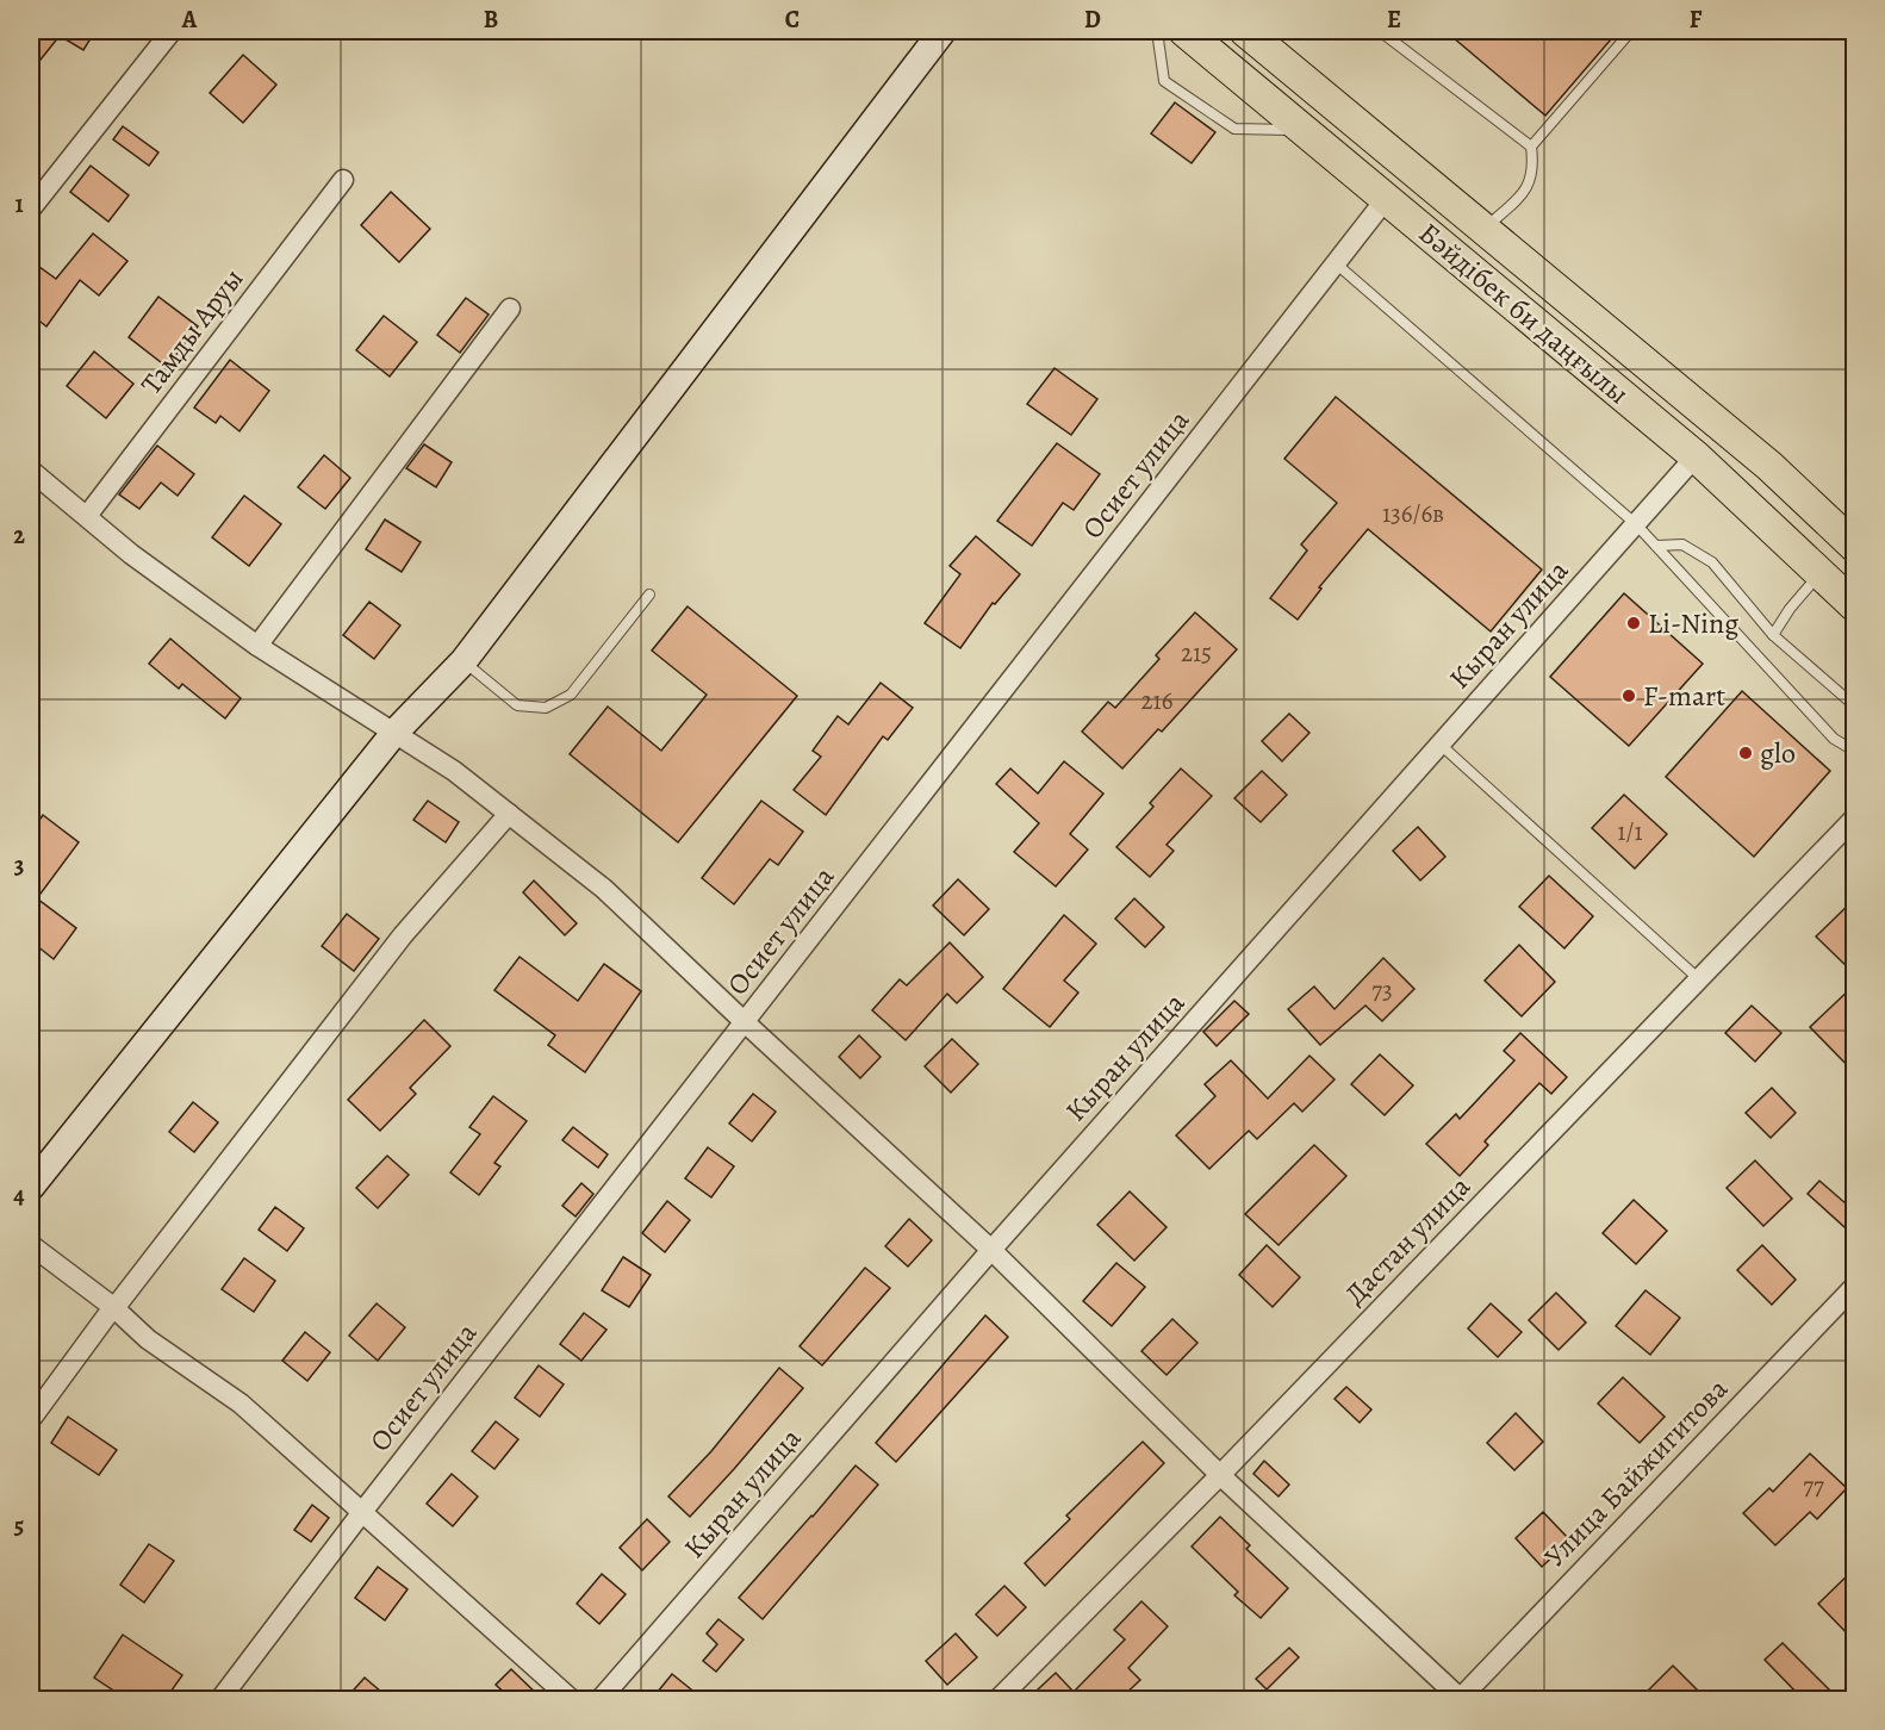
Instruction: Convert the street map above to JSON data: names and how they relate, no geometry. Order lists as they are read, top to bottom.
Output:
{
  "streets": {
    "main road": ["Бәйдібек би даңғылы"],
    "street": [
      "Тамды Аруы",
      "Осиет улица",
      "Кыран улица",
      "Дастан улица",
      "Улица Байжигитова"
    ]
  },
  "crossings": [
    ["Бәйдібек би даңғылы", "Осиет улица"],
    ["Бәйдібек би даңғылы", "Кыран улица"]
  ],
  "places": ["Li-Ning", "F-mart", "glo"],
  "house_numbers": [
    "136/6в",
    "215",
    "216",
    "1/1",
    "73",
    "77"
  ],
  "grid": {
    "columns": [
      "A",
      "B",
      "C",
      "D",
      "E",
      "F"
    ],
    "rows": [
      "1",
      "2",
      "3",
      "4",
      "5"
    ]
  }
}
